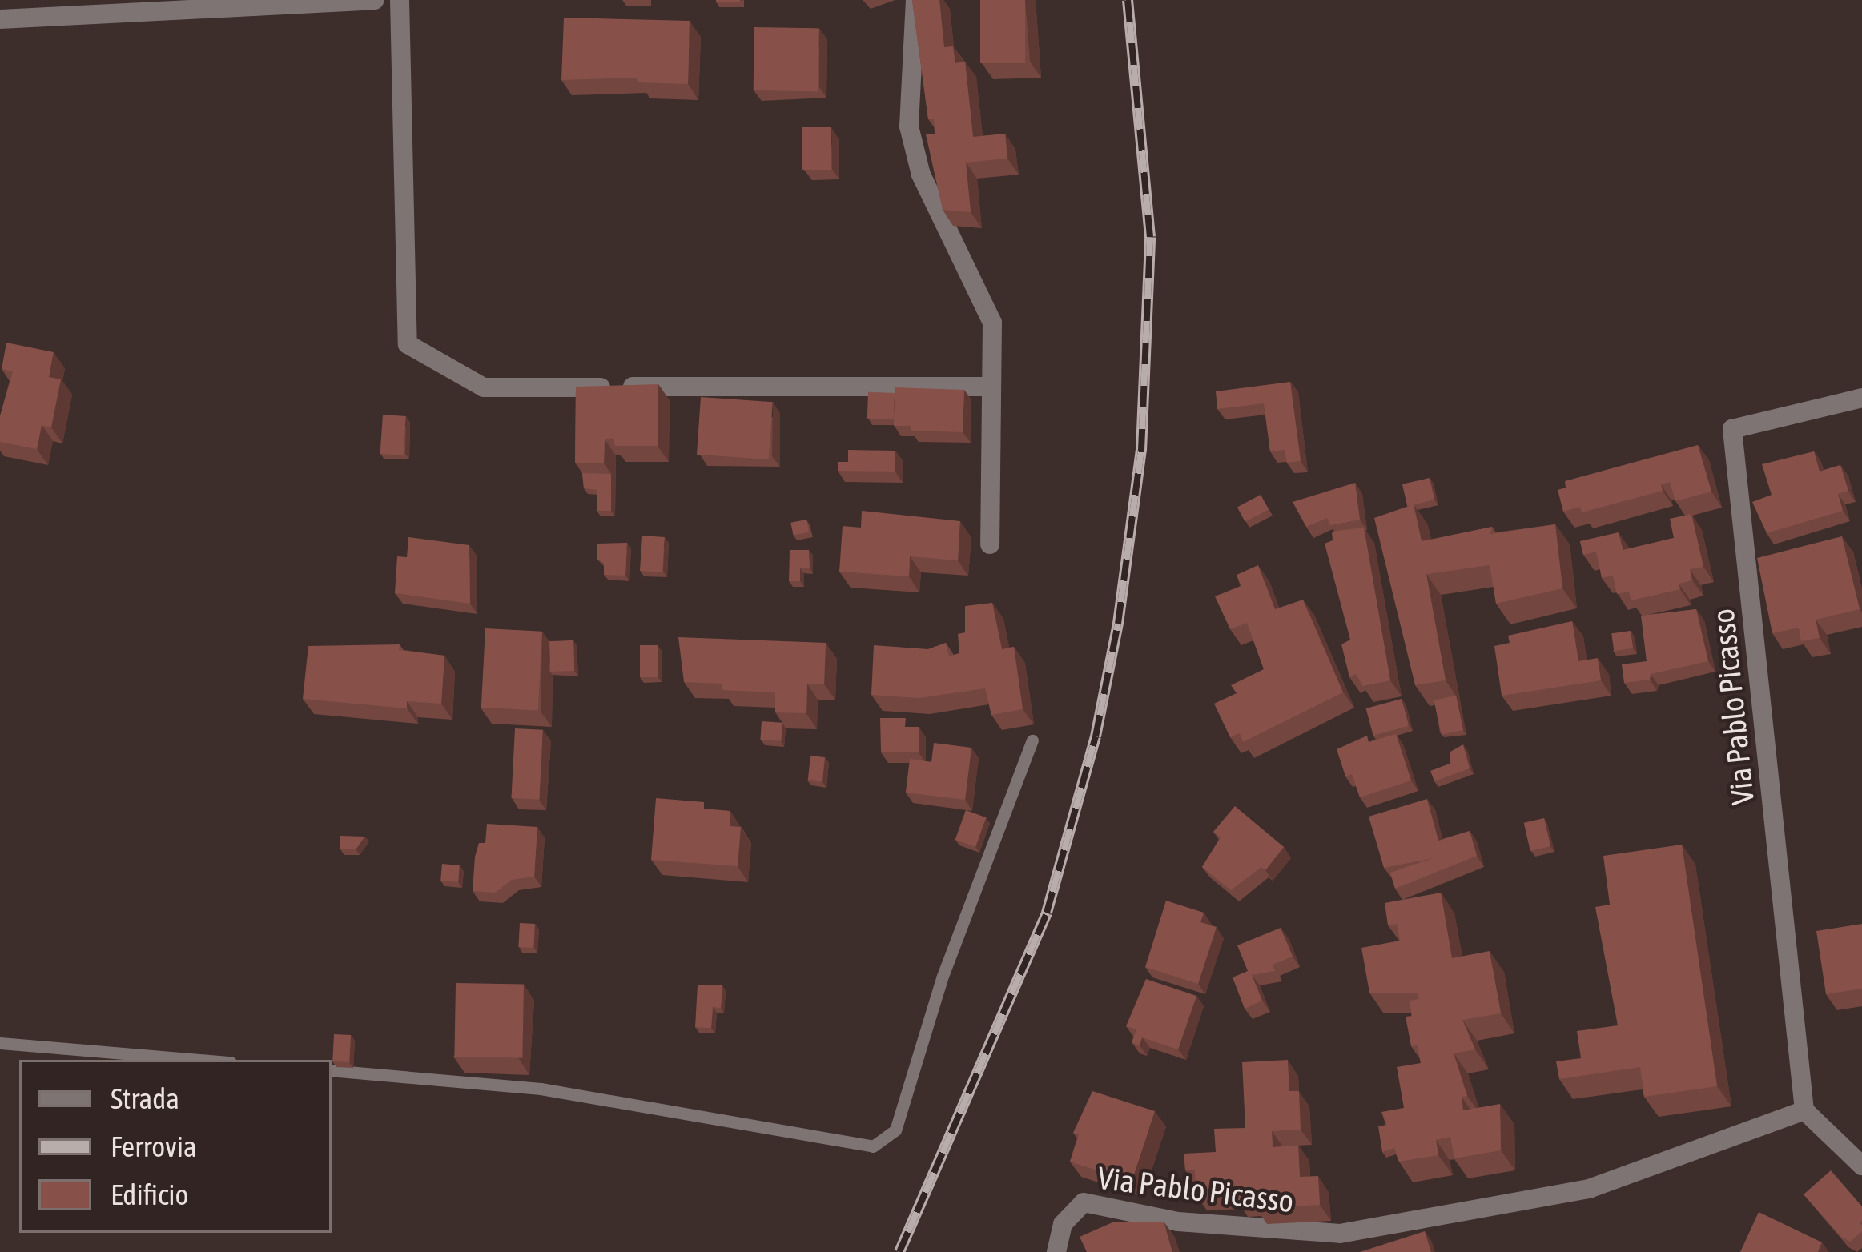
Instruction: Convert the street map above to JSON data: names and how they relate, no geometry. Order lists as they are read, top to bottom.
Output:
{
  "streets": {
    "street": ["Via Pablo Picasso"]
  },
  "legend": ["Strada", "Ferrovia", "Edificio"]
}
